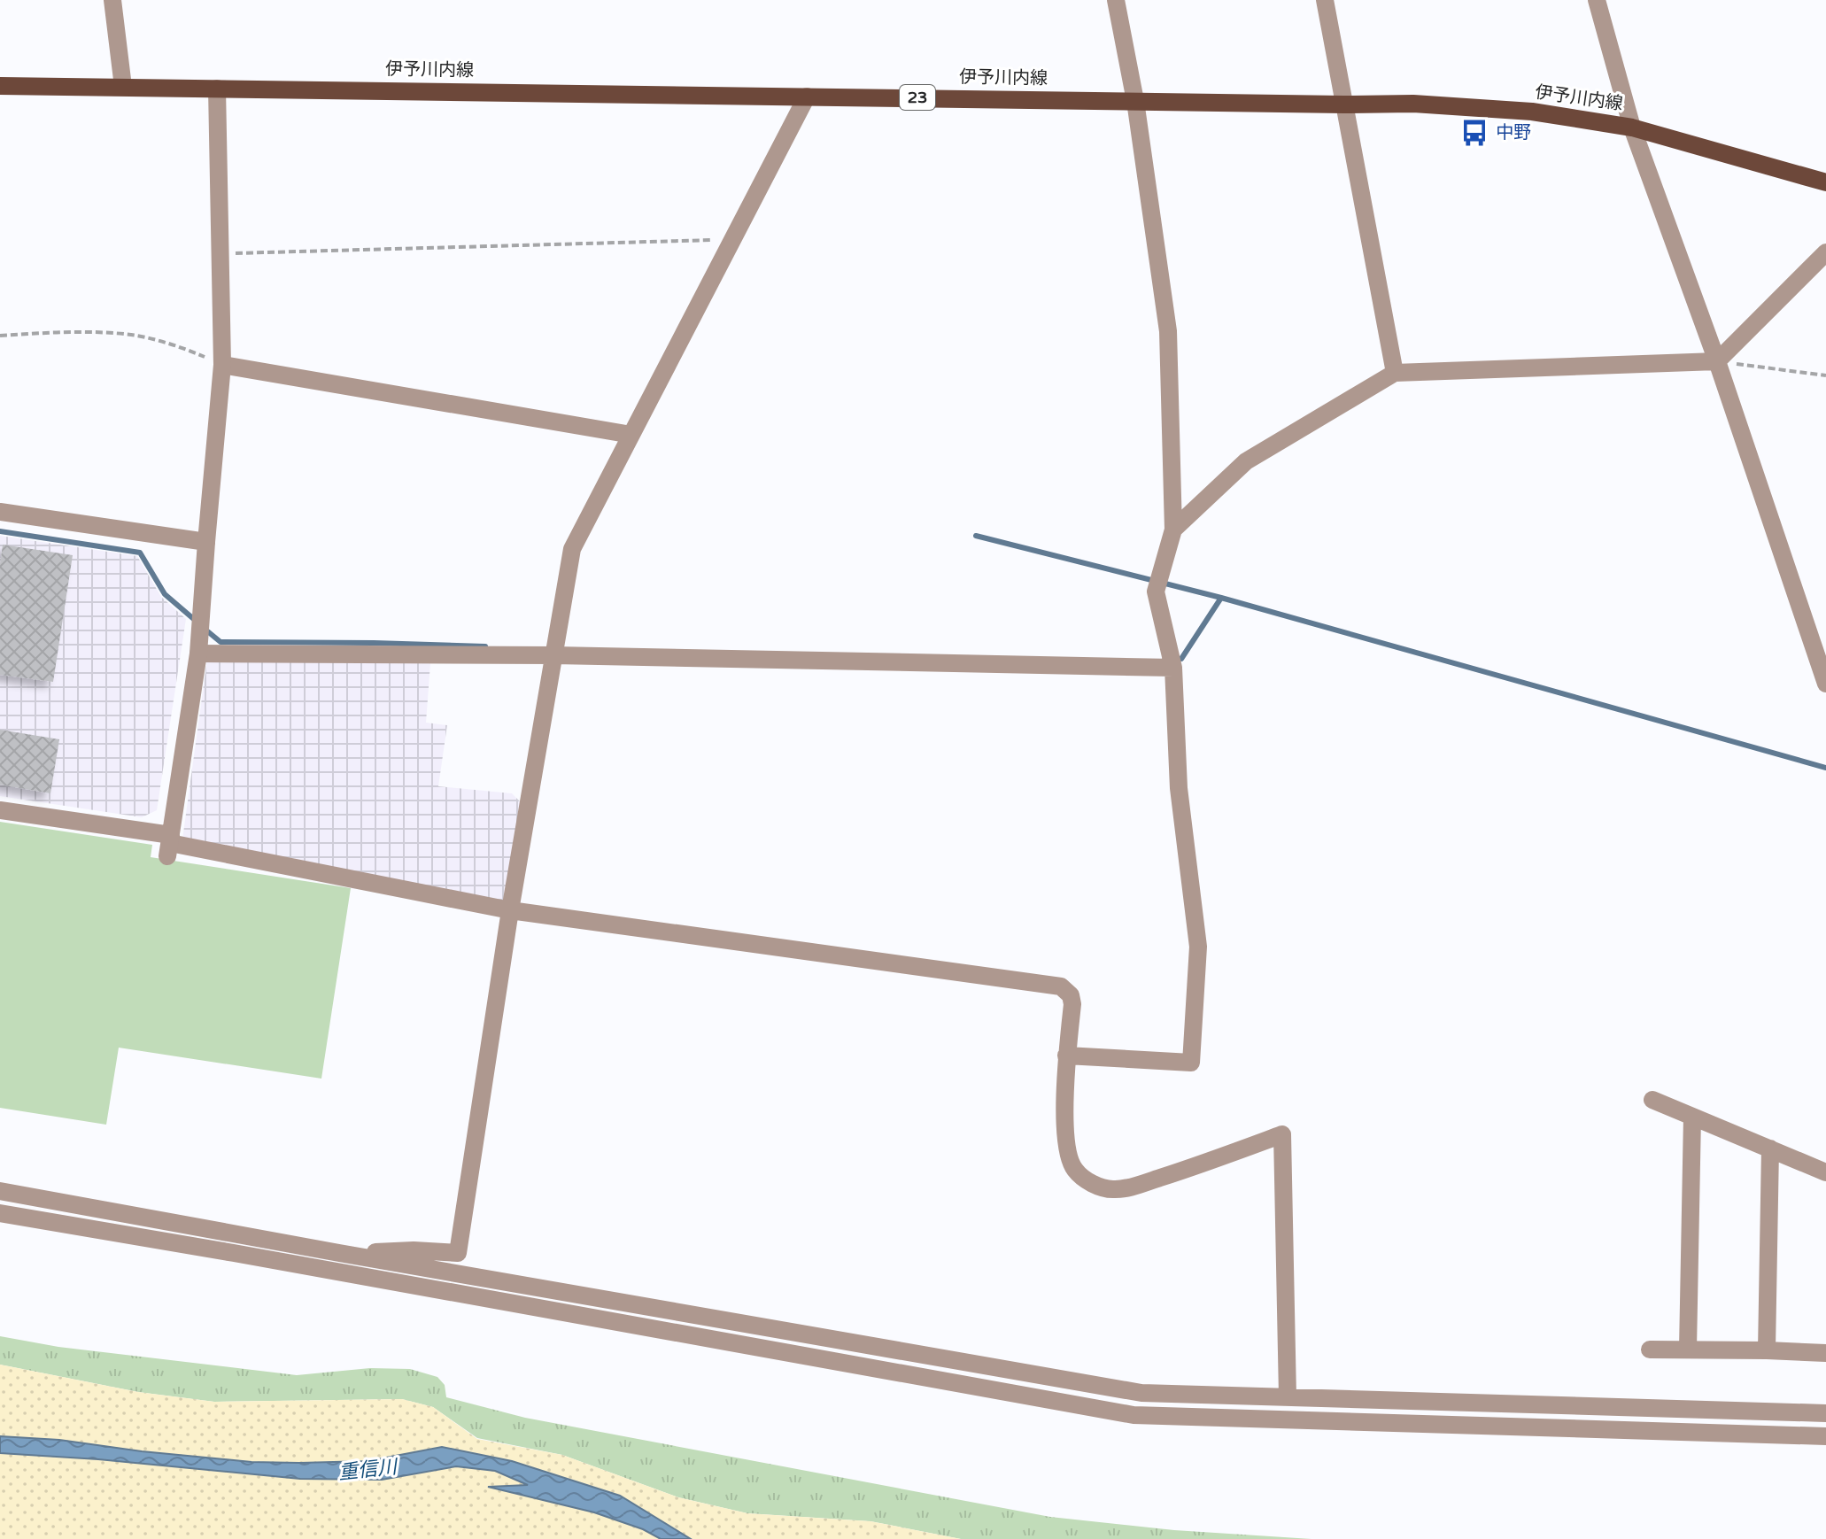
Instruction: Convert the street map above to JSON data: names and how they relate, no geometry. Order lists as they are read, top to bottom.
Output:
{
  "streets": {
    "main road": ["伊予川内線", "23"]
  },
  "water": ["重信川"],
  "places": {
    "bus stop": ["中野"]
  }
}
